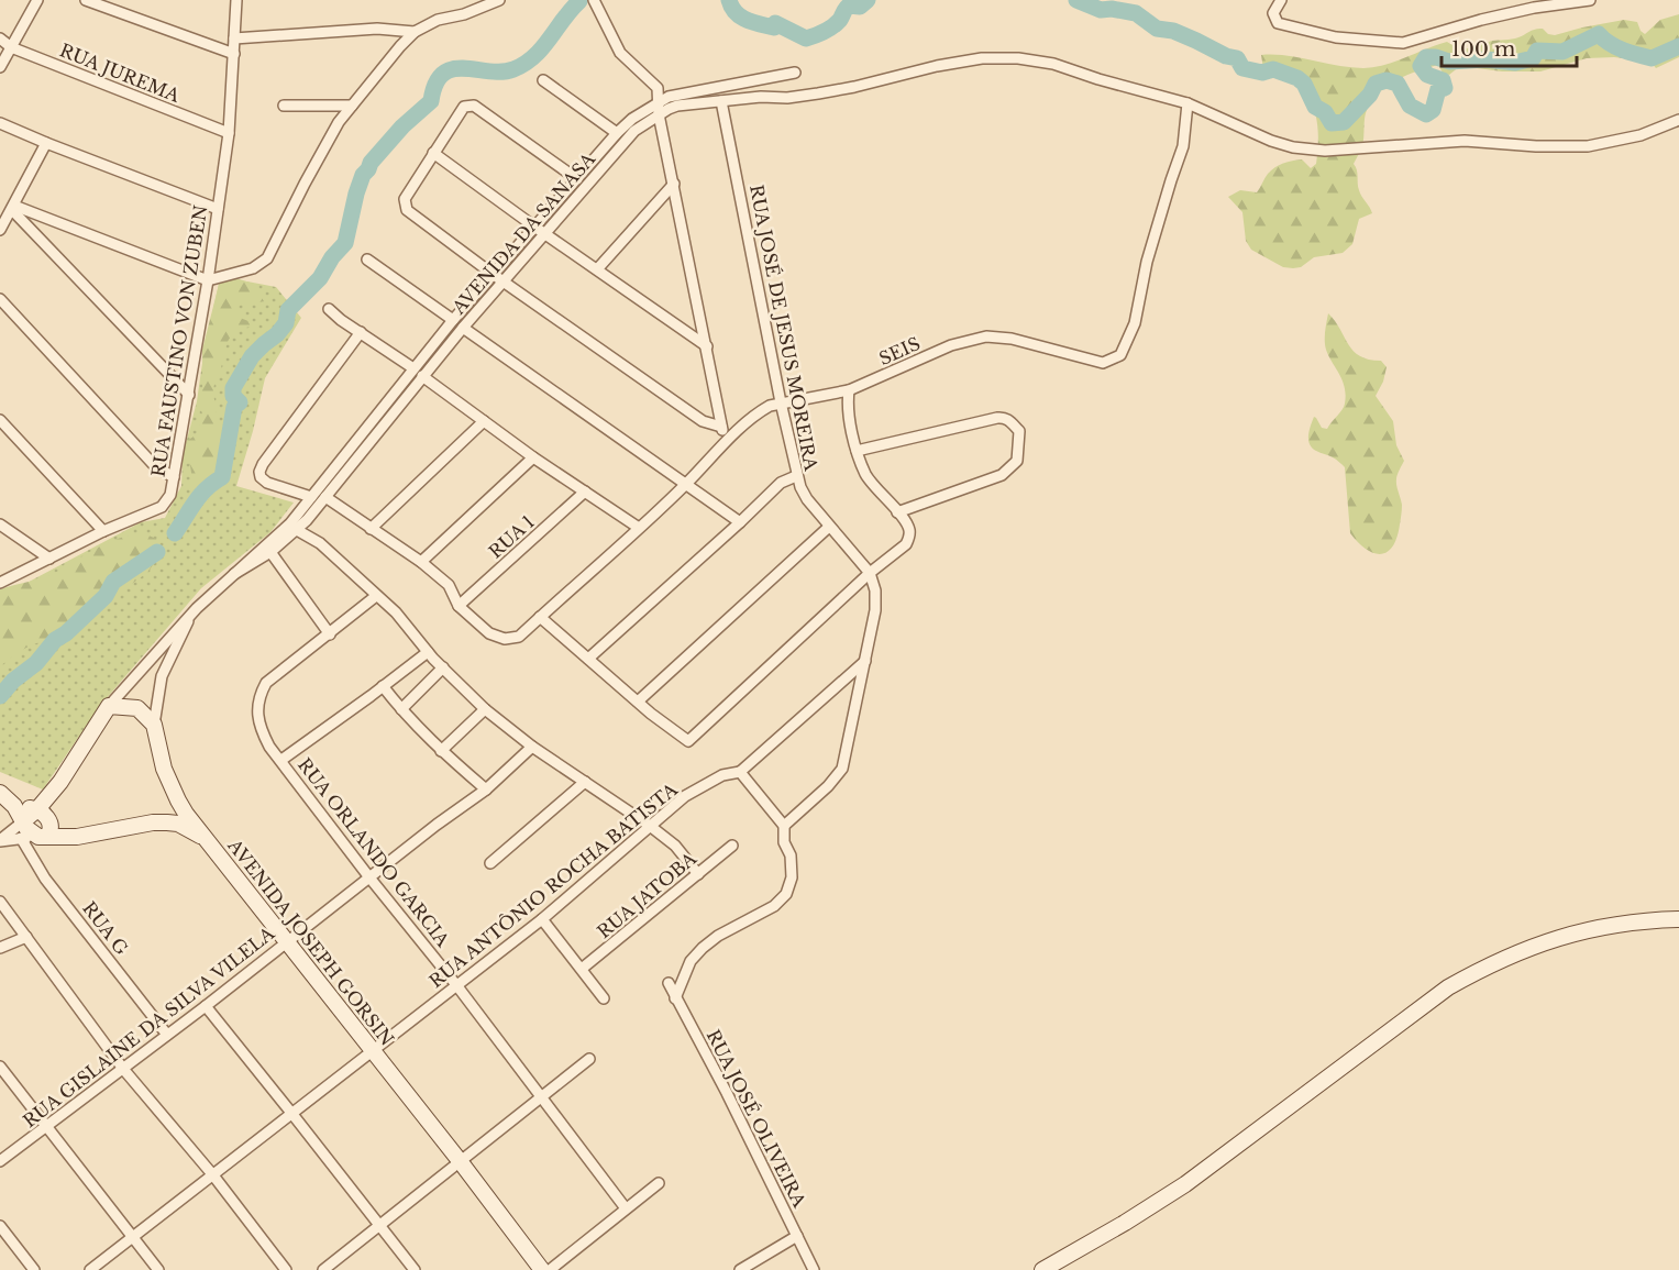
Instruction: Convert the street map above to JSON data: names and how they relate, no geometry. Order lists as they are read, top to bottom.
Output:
{
  "streets": {
    "street": [
      "RUA JUREMA",
      "AVENIDA DA SANASA",
      "RUA JOSÉ DE JESUS MOREIRA",
      "RUA FAUSTINO VON ZUBEN",
      "SEIS",
      "RUA 1",
      "RUA ORLANDO GARCIA",
      "RUA ANTÔNIO ROCHA BATISTA",
      "RUA JATOBA",
      "RUA G",
      "AVENIDA JOSEPH GORSIN",
      "RUA GISLAINE DA SILVA VILELA",
      "RUA JOSÉ OLIVEIRA"
    ]
  },
  "crossings": [
    ["RUA JUREMA", "RUA FAUSTINO VON ZUBEN"],
    ["AVENIDA DA SANASA", "RUA JOSÉ DE JESUS MOREIRA"],
    ["AVENIDA DA SANASA", "SEIS"],
    ["RUA JOSÉ DE JESUS MOREIRA", "SEIS"],
    ["SEIS", "RUA 1"],
    ["RUA ORLANDO GARCIA", "RUA ANTÔNIO ROCHA BATISTA"],
    ["RUA ORLANDO GARCIA", "RUA GISLAINE DA SILVA VILELA"],
    ["RUA ANTÔNIO ROCHA BATISTA", "AVENIDA JOSEPH GORSIN"],
    ["RUA G", "RUA GISLAINE DA SILVA VILELA"],
    ["AVENIDA JOSEPH GORSIN", "RUA GISLAINE DA SILVA VILELA"]
  ],
  "scale_bar": "100 m"
}
